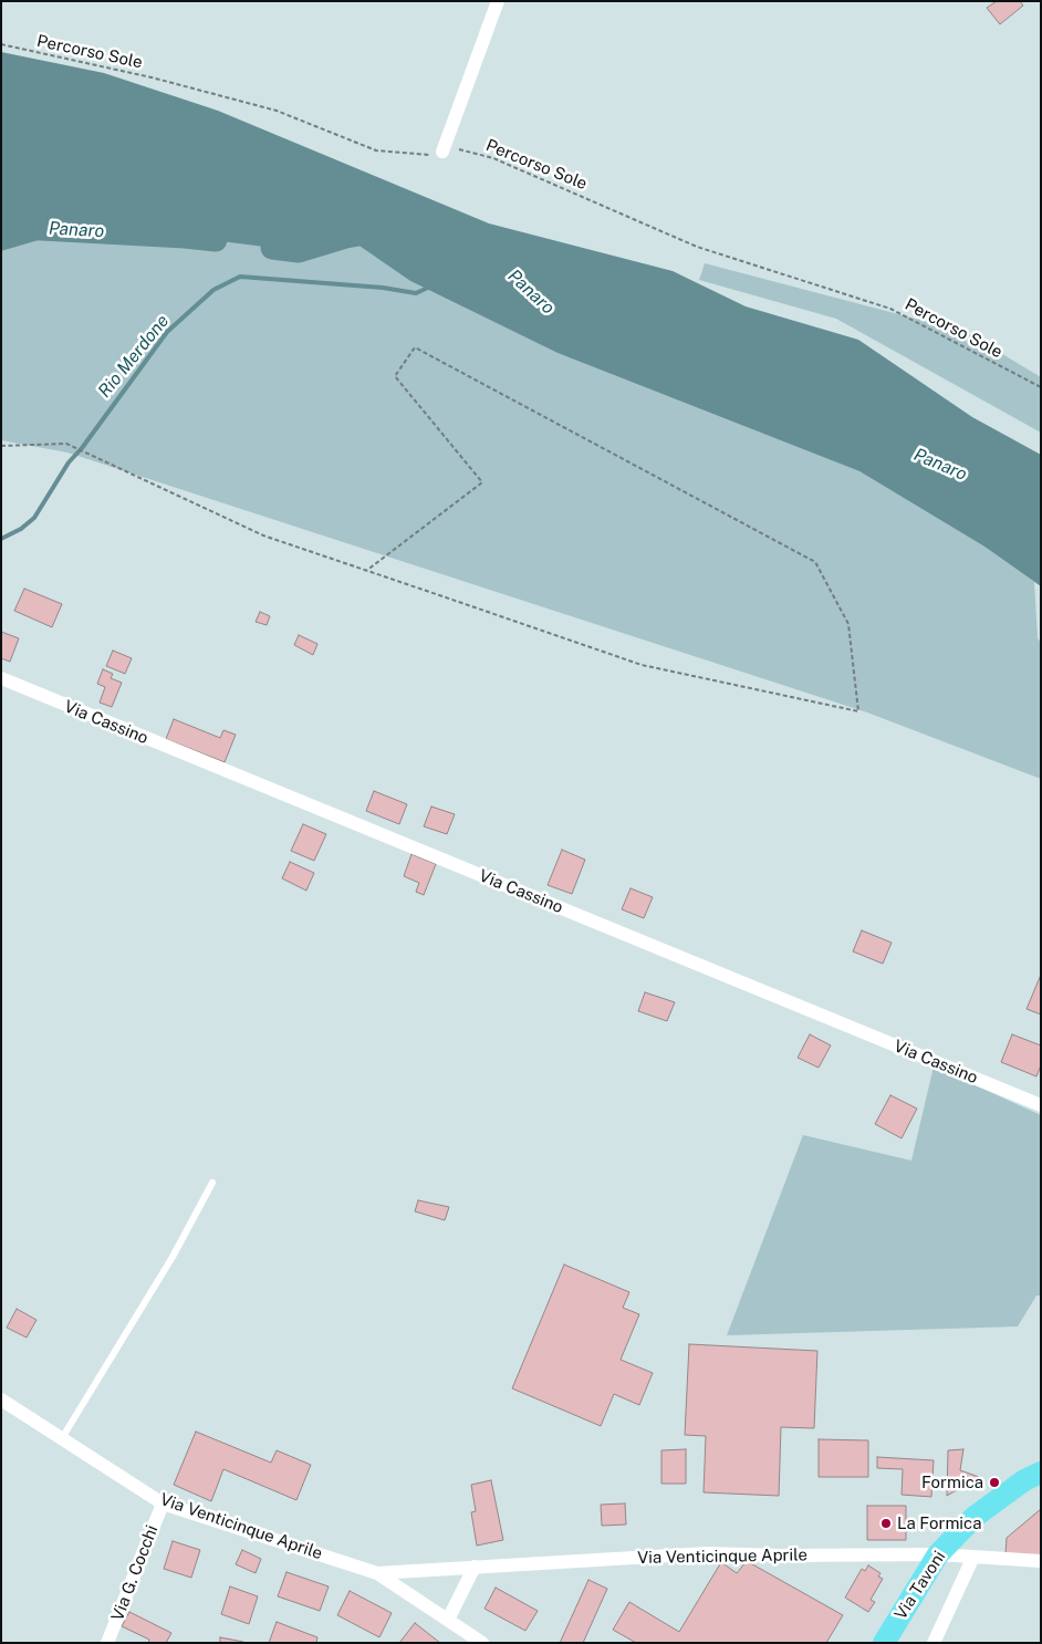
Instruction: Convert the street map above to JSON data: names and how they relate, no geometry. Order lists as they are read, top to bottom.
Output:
{
  "streets": {
    "main road": ["Via Tavoni"],
    "street": ["Via Cassino", "Via Venticinque Aprile", "Via G. Cocchi"],
    "path": ["Percorso Sole"]
  },
  "crossings": [
    ["Via Venticinque Aprile", "Via G. Cocchi"],
    ["Via Venticinque Aprile", "Via Tavoni"]
  ],
  "water": ["Panaro", "Rio Merdone"],
  "places": ["Formica", "La Formica"]
}
